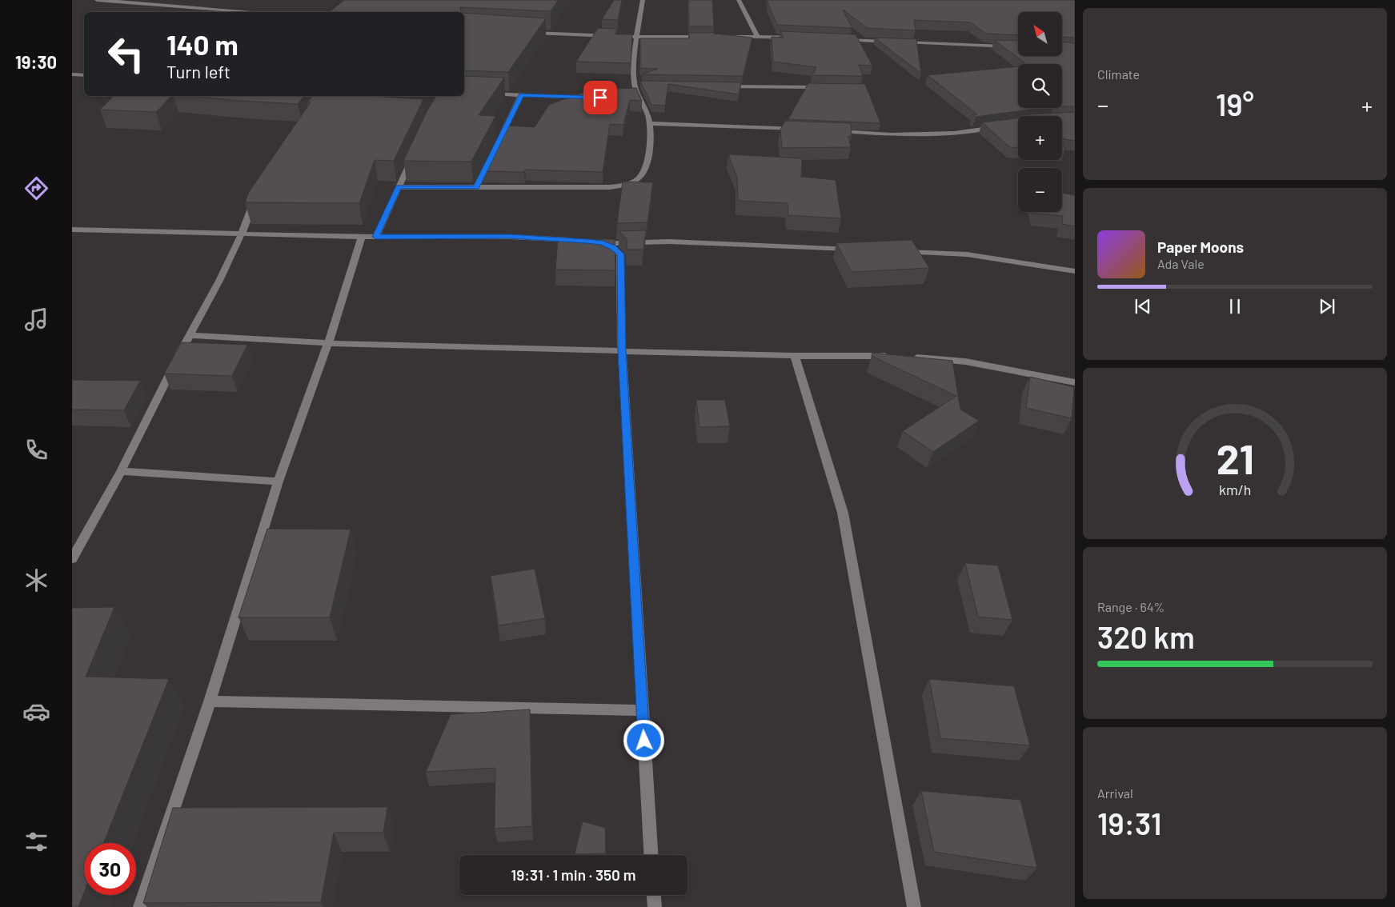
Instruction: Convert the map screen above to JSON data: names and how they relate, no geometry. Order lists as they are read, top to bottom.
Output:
{
  "north": "top left",
  "page": {
    "tabs": "19:30",
    "tile": [
      "Climate",
      ["Range · 64%", "320 km"],
      ["Arrival", "19:31"]
    ],
    "map_buttons": ["+", "−"],
    "turn": ["140 m", "Turn left"],
    "heat": ["−", "19°", "+"],
    "song": ["Paper Moons", "Ada Vale"],
    "limit": "30",
    "trip": "19:31 · 1 min · 350 m",
    "gauge": ["21", "km/h"]
  }
}
